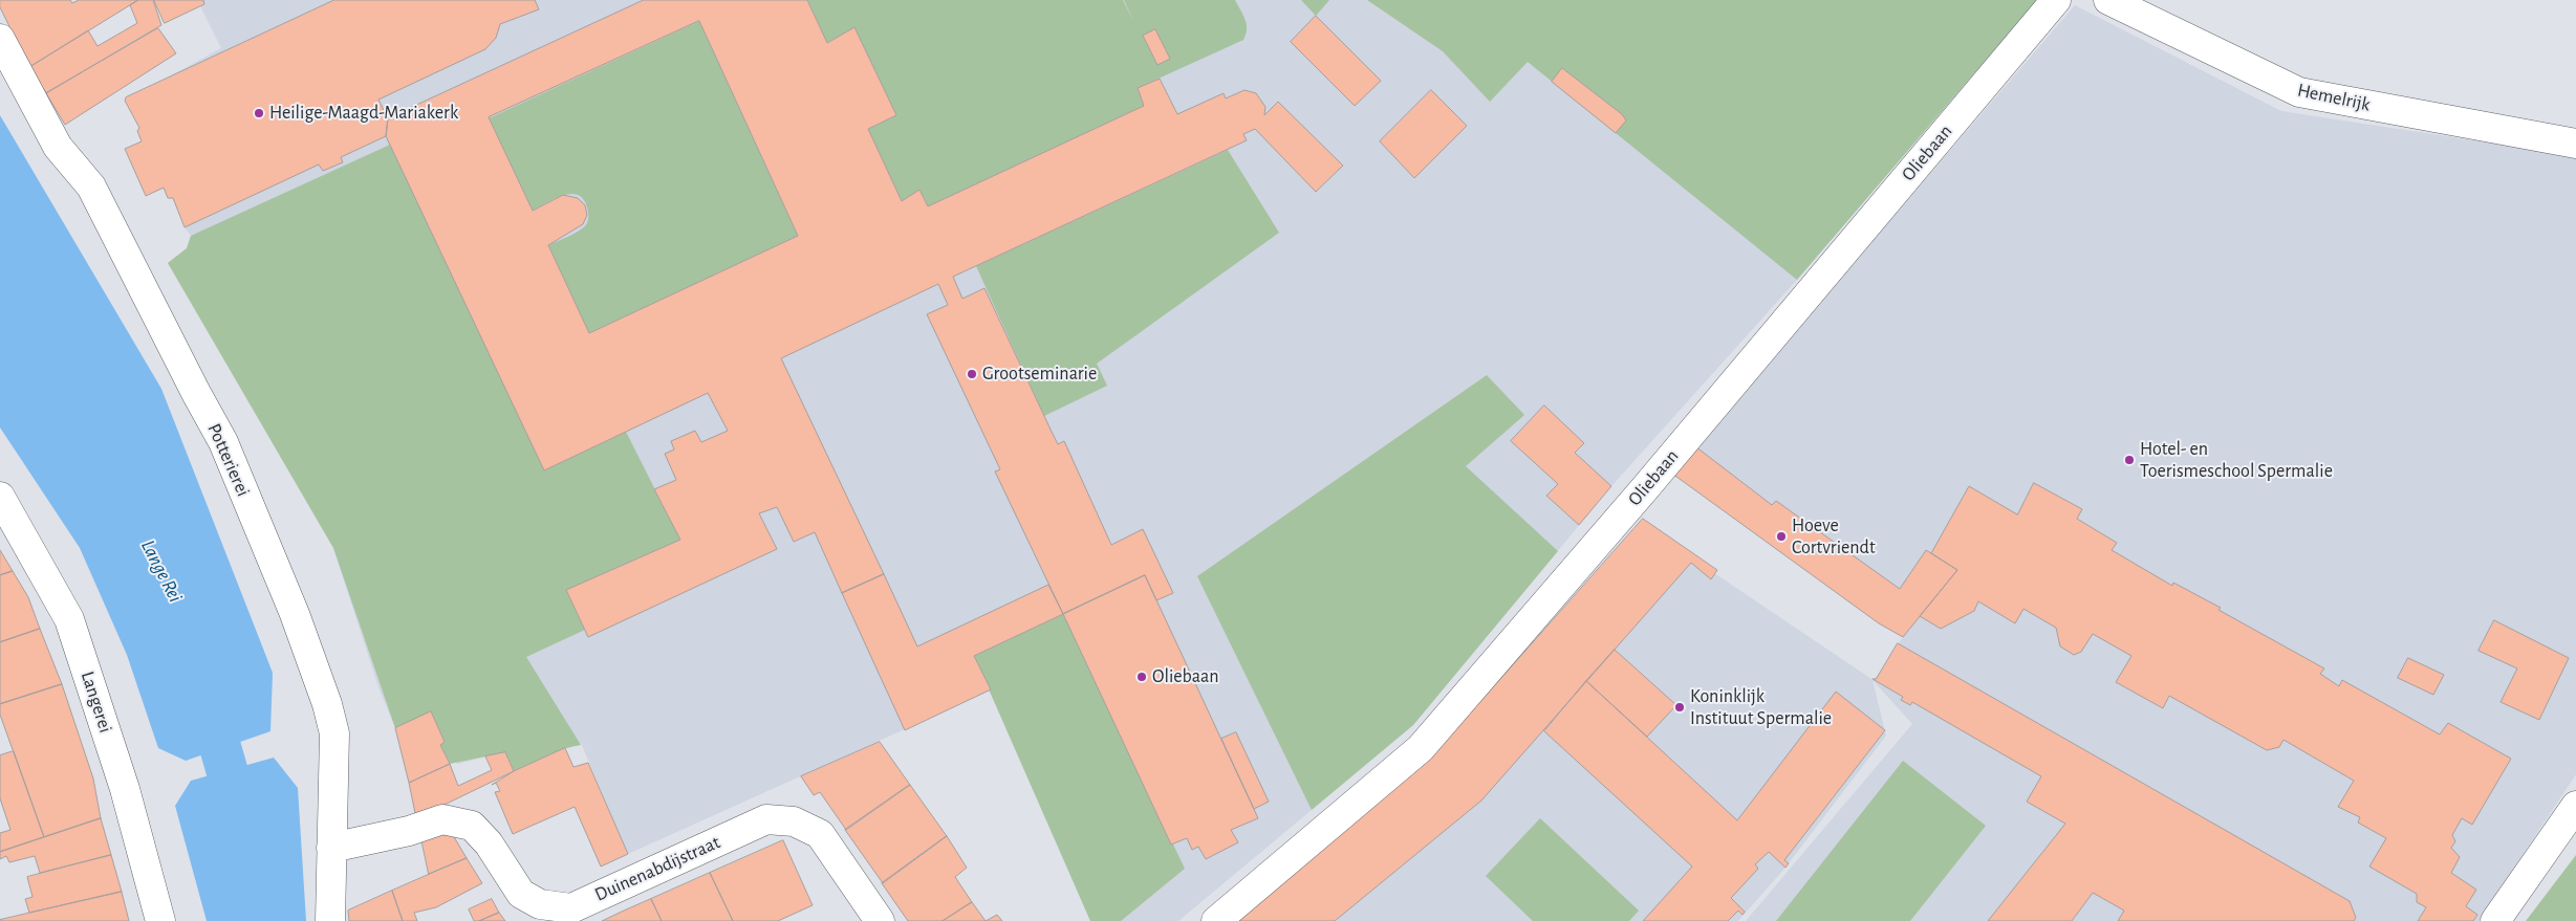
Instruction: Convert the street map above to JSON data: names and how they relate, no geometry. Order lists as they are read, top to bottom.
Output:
{
  "streets": {
    "street": [
      "Hemelrijk",
      "Oliebaan",
      "Potterierei",
      "Langerei",
      "Duinenabdijstraat"
    ]
  },
  "crossings": [
    ["Potterierei", "Duinenabdijstraat"]
  ],
  "water": ["Lange Rei"],
  "places": [
    "Heilige-Maagd-Mariakerk",
    "Grootseminarie",
    "Hotel- en Toerismeschool Spermalie",
    "Hoeve Cortvriendt",
    "Oliebaan",
    "Koninklijk Instituut Spermalie"
  ]
}
